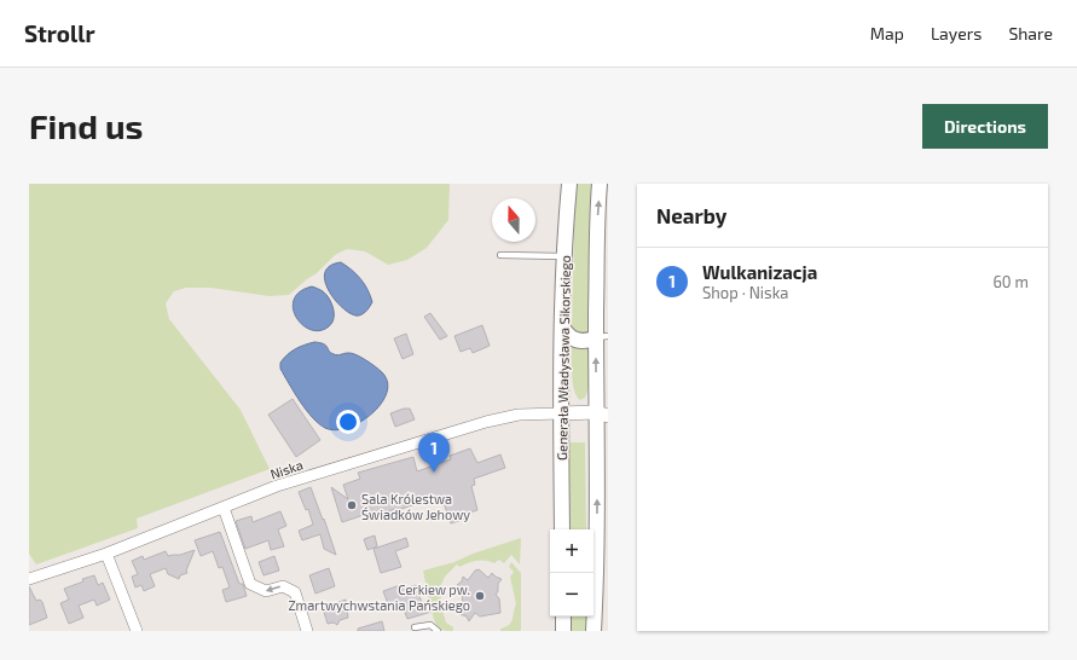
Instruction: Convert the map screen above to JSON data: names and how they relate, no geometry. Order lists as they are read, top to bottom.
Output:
{
  "streets": {
    "main road": ["Generała Władysława Sikorskiego"],
    "street": ["Niska"]
  },
  "crossings": [
    ["Generała Władysława Sikorskiego", "Niska"]
  ],
  "places": ["Sala Królestwa Świadków Jehowy", "Cerkiew pw. Zmartwychwstania Pańskiego"],
  "north": "top",
  "page": {
    "header": "Strollr",
    "nav": ["Map", "Layers", "Share"],
    "buttons": "Directions",
    "title": "Find us",
    "heading": "Nearby",
    "list": [
      {
        "mark": "1",
        "name": "Wulkanizacja",
        "note": "Shop · Niska",
        "value": "60 m"
      }
    ],
    "pins": "1",
    "map_buttons": ["+", "−"]
  }
}
